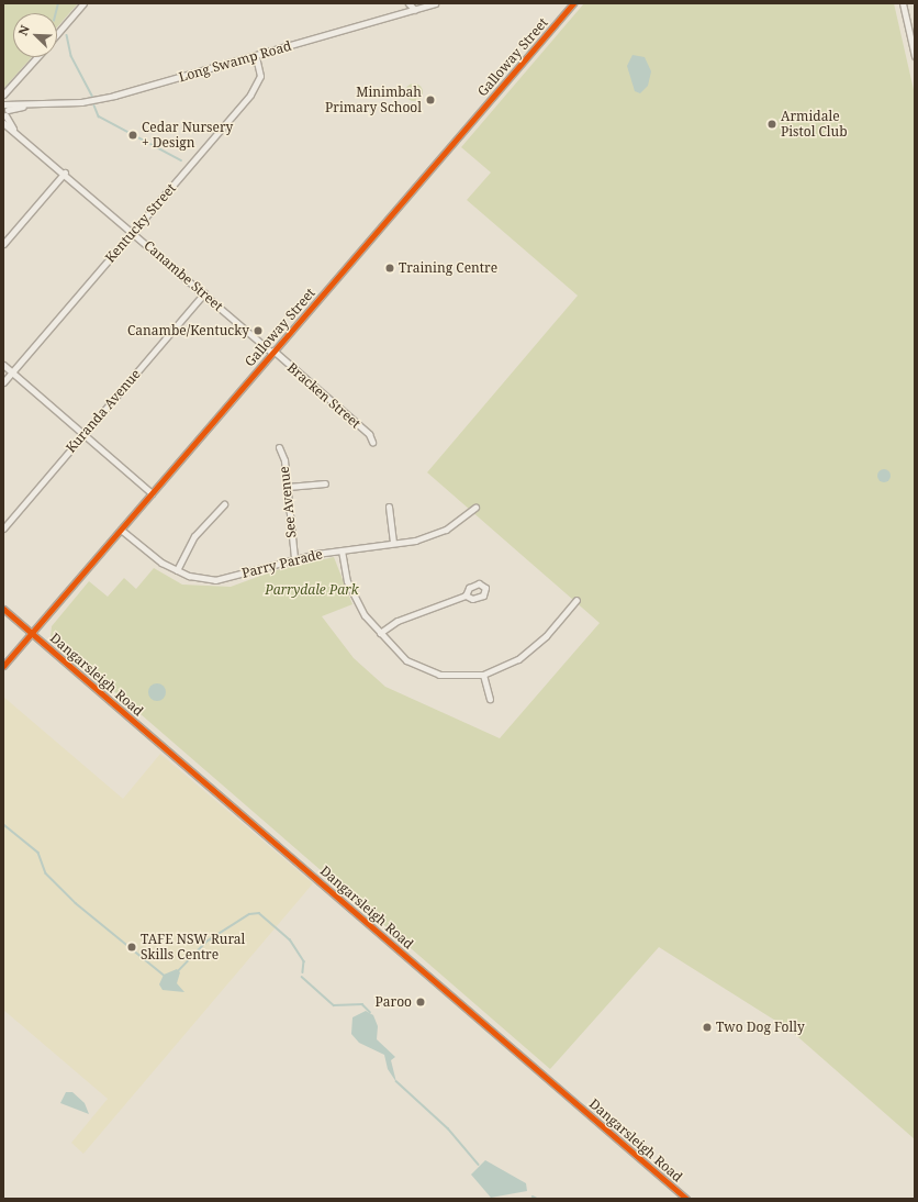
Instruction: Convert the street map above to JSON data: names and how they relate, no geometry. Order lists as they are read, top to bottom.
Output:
{
  "streets": {
    "street": [
      "Galloway Street",
      "Long Swamp Road",
      "Kentucky Street",
      "Canambe Street",
      "Bracken Street",
      "Kuranda Avenue",
      "See Avenue",
      "Parry Parade",
      "Dangarsleigh Road"
    ]
  },
  "crossings": [
    ["Galloway Street", "Canambe Street"],
    ["Galloway Street", "Bracken Street"],
    ["Galloway Street", "Parry Parade"],
    ["Galloway Street", "Dangarsleigh Road"],
    ["Long Swamp Road", "Kentucky Street"],
    ["Long Swamp Road", "Canambe Street"],
    ["Kentucky Street", "Canambe Street"],
    ["Canambe Street", "Bracken Street"],
    ["Canambe Street", "Kuranda Avenue"],
    ["See Avenue", "Parry Parade"]
  ],
  "parks": ["Parrydale Park"],
  "places": [
    "Minimbah Primary School",
    "Armidale Pistol Club",
    "Cedar Nursery + Design",
    "Training Centre",
    "Canambe/Kentucky",
    "TAFE NSW Rural Skills Centre",
    "Paroo",
    "Two Dog Folly"
  ],
  "north": "top left"
}
